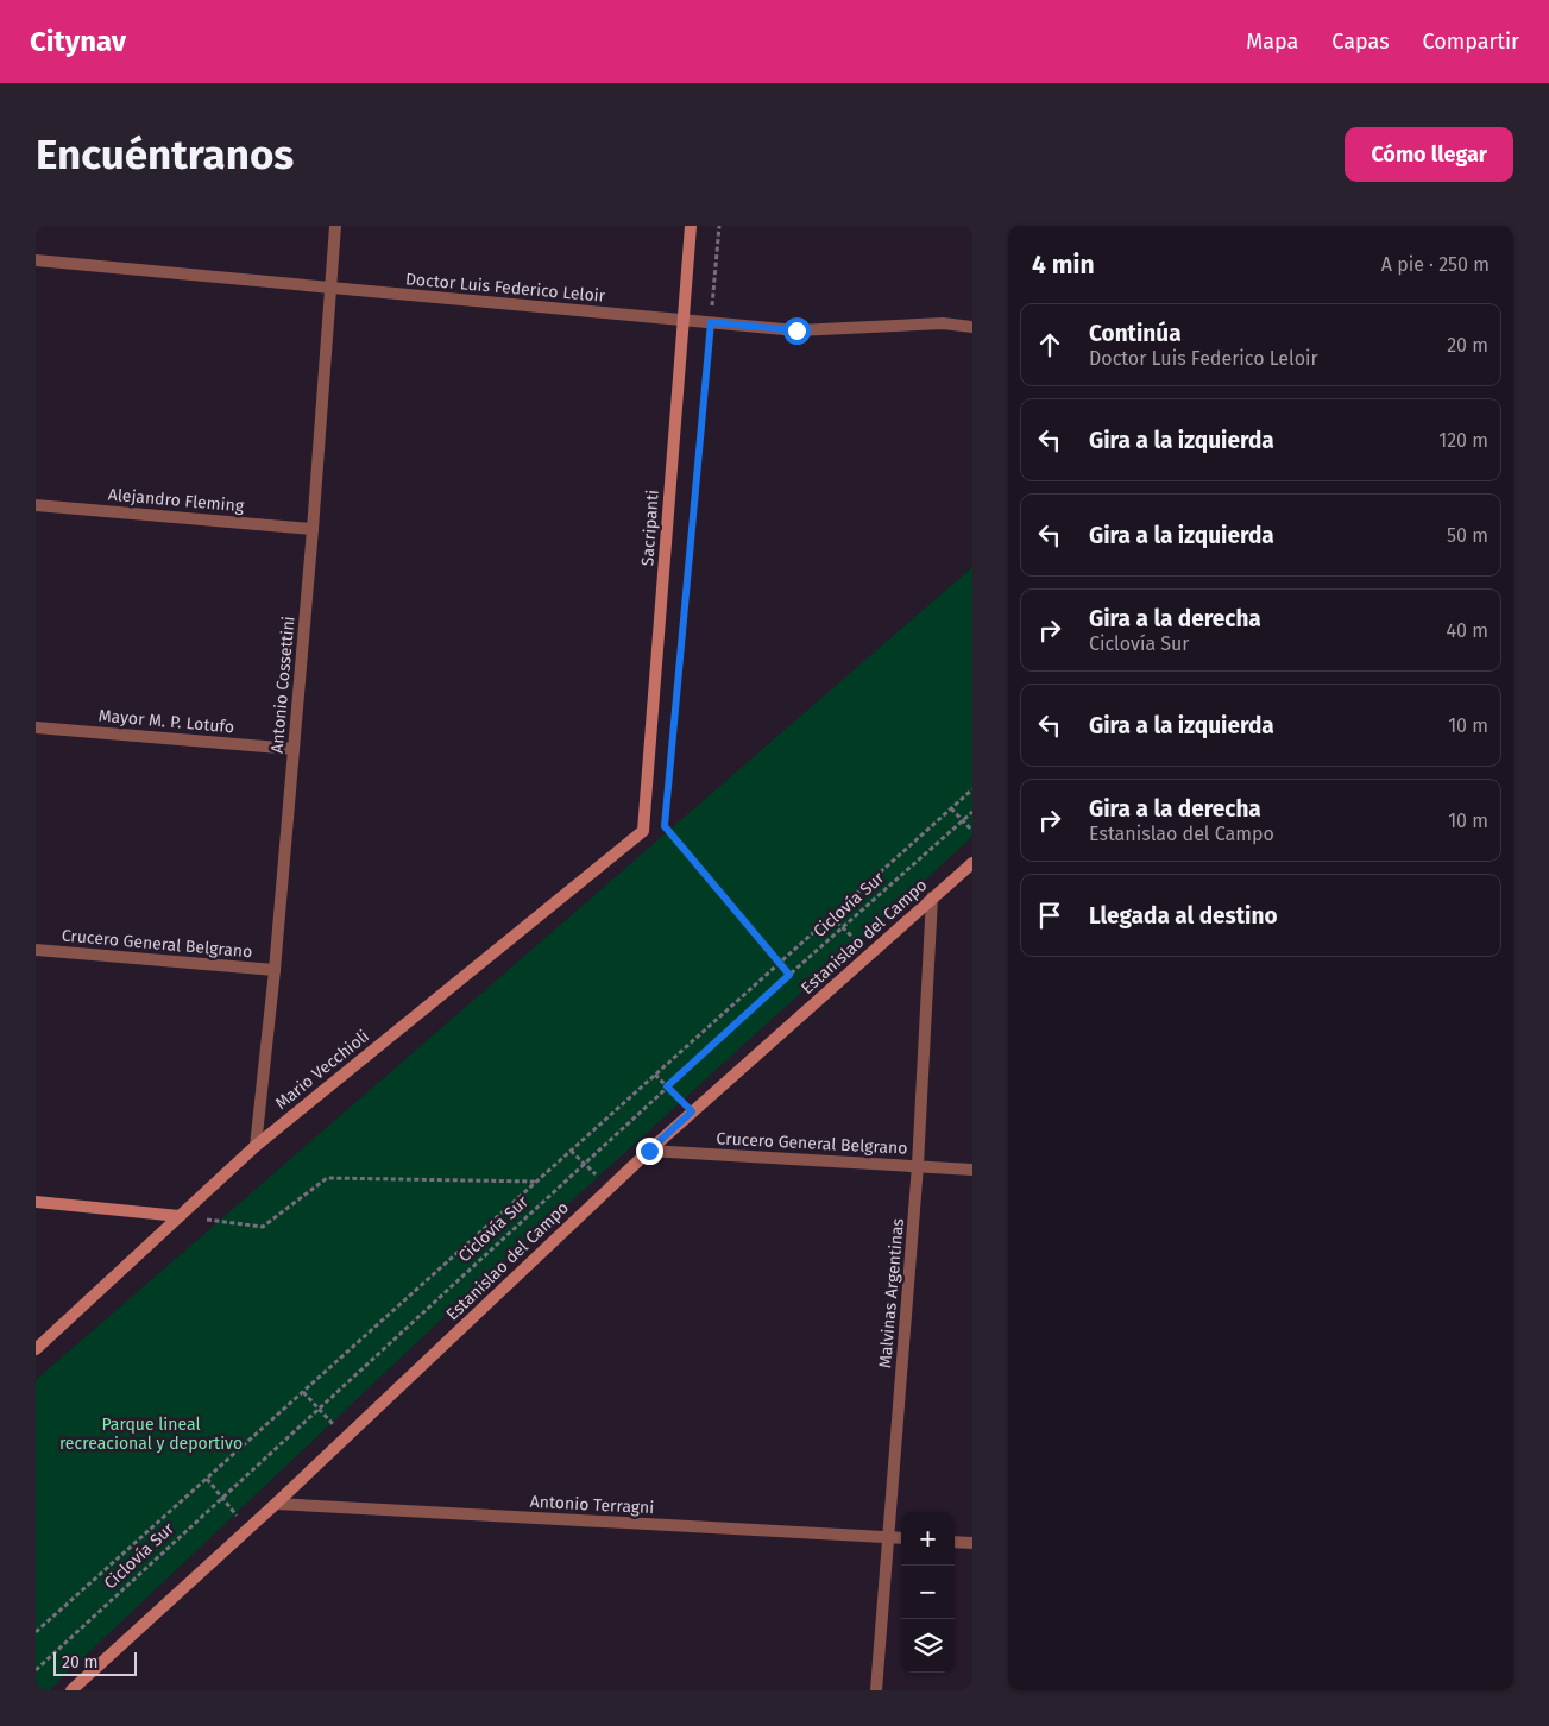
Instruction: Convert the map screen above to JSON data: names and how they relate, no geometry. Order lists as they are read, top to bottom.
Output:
{
  "streets": {
    "street": [
      "Doctor Luis Federico Leloir",
      "Alejandro Fleming",
      "Sacripanti",
      "Antonio Cossettini",
      "Mayor M. P. Lotufo",
      "Estanislao del Campo",
      "Crucero General Belgrano",
      "Mario Vecchioli",
      "Malvinas Argentinas",
      "Antonio Terragni"
    ],
    "path": ["Ciclovía Sur"]
  },
  "crossings": [
    ["Doctor Luis Federico Leloir", "Sacripanti"],
    ["Doctor Luis Federico Leloir", "Antonio Cossettini"],
    ["Alejandro Fleming", "Antonio Cossettini"],
    ["Sacripanti", "Mario Vecchioli"],
    ["Antonio Cossettini", "Mayor M. P. Lotufo"],
    ["Antonio Cossettini", "Crucero General Belgrano"],
    ["Antonio Cossettini", "Mario Vecchioli"],
    ["Estanislao del Campo", "Crucero General Belgrano"],
    ["Estanislao del Campo", "Malvinas Argentinas"],
    ["Estanislao del Campo", "Antonio Terragni"],
    ["Crucero General Belgrano", "Malvinas Argentinas"],
    ["Malvinas Argentinas", "Antonio Terragni"]
  ],
  "parks": ["Parque lineal recreacional y deportivo"],
  "scale_bar": "20 m",
  "page": {
    "header": "Citynav",
    "nav": ["Mapa", "Capas", "Compartir"],
    "buttons": "Cómo llegar",
    "title": "Encuéntranos",
    "heading": ["4 min", "A pie · 250 m"],
    "list": [
      ["Continúa", "Doctor Luis Federico Leloir", "20 m"],
      ["Gira a la izquierda", "120 m"],
      ["Gira a la izquierda", "50 m"],
      ["Gira a la derecha", "Ciclovía Sur", "40 m"],
      ["Gira a la izquierda", "10 m"],
      ["Gira a la derecha", "Estanislao del Campo", "10 m"],
      "Llegada al destino"
    ],
    "map_buttons": ["+", "−"],
    "scale": "20 m"
  }
}
